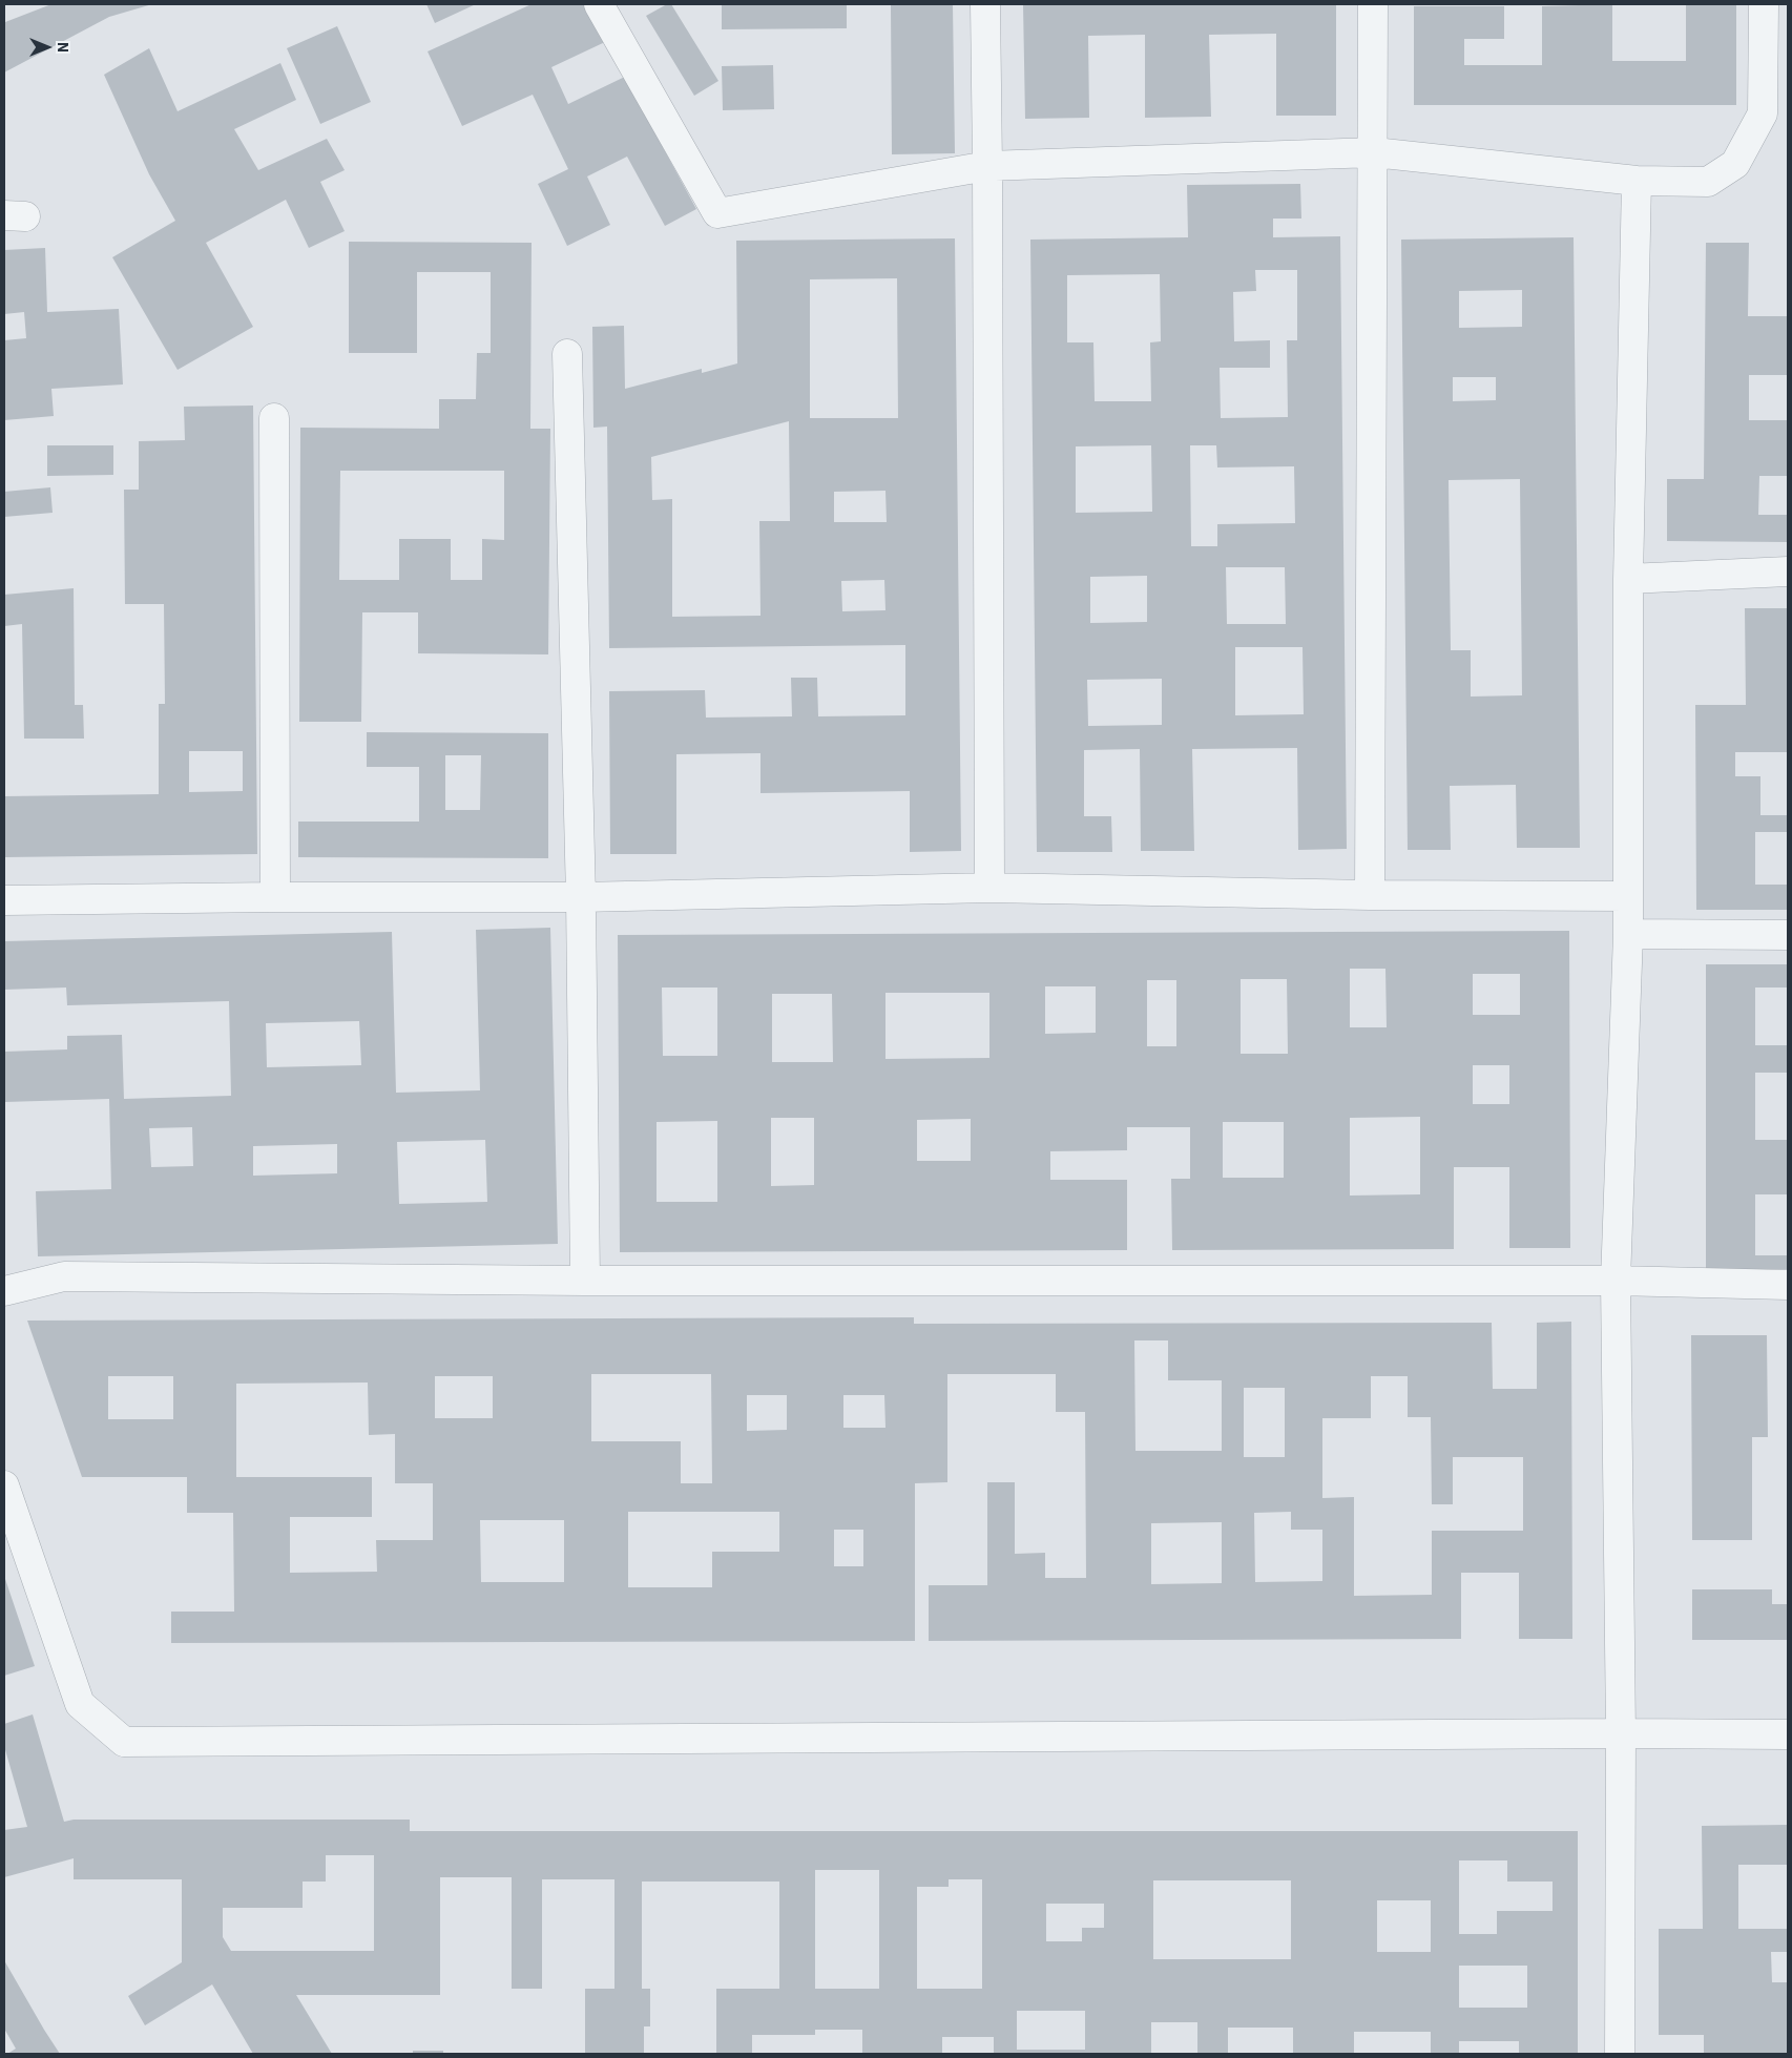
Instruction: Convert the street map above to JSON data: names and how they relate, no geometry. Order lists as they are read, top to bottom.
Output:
{
  "north": "right"
}
